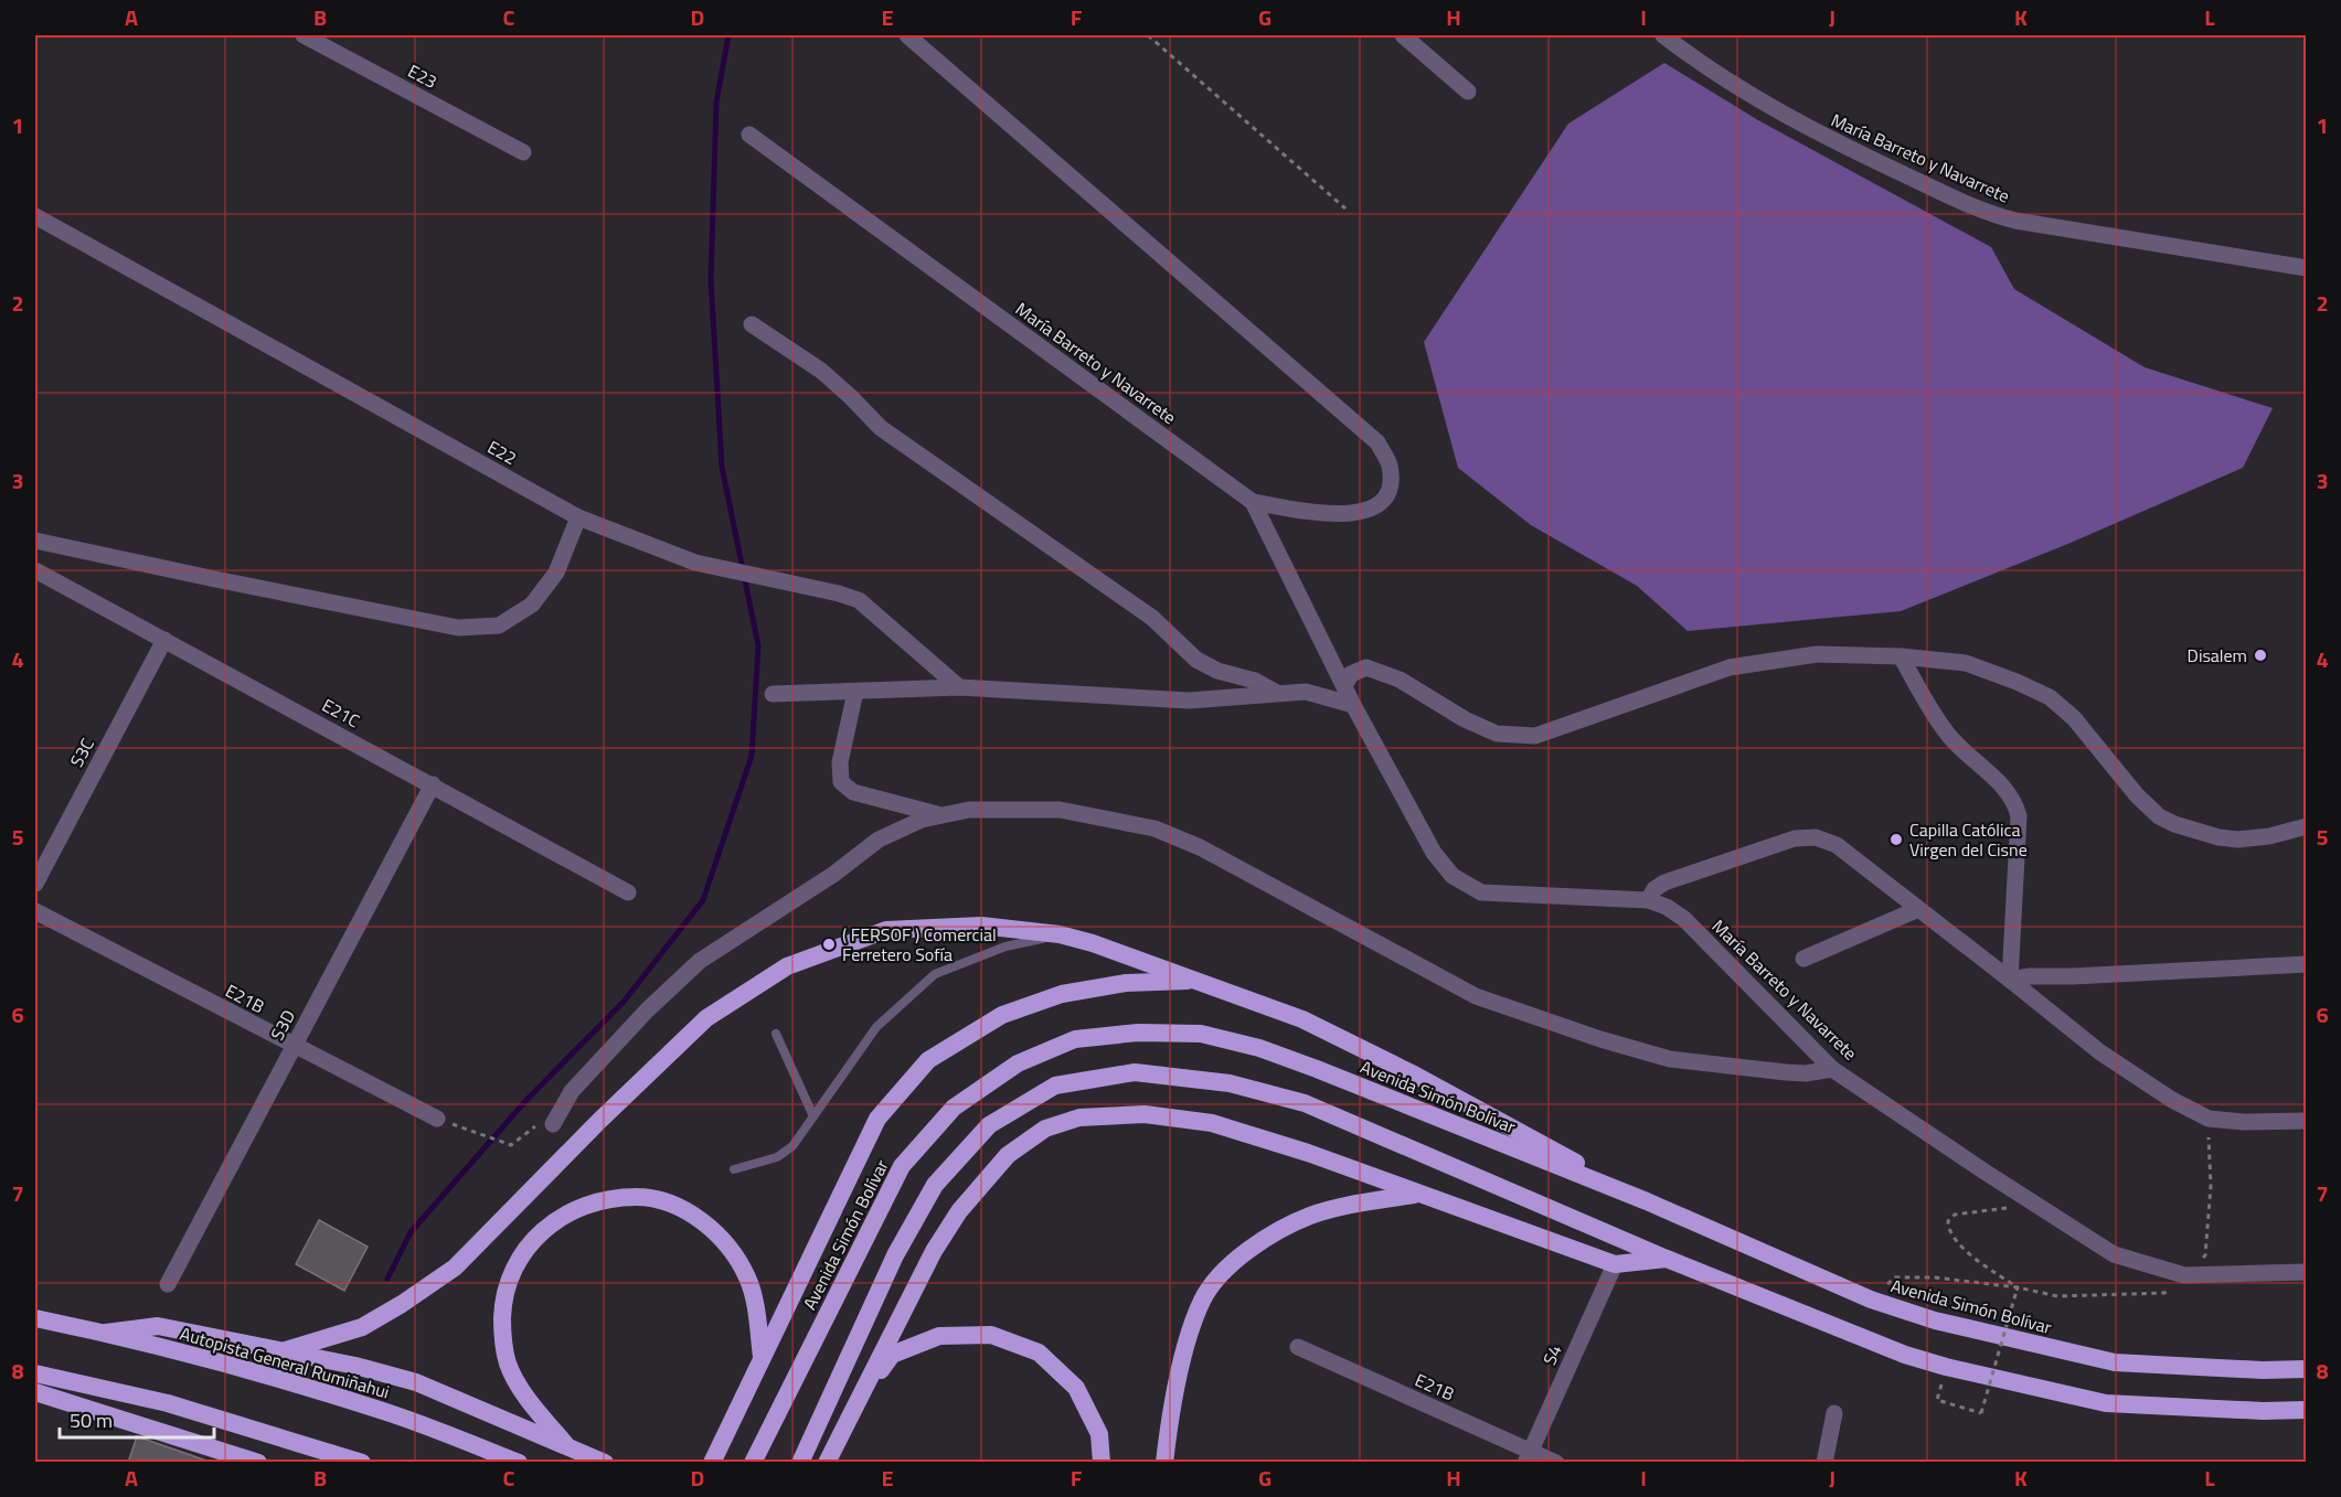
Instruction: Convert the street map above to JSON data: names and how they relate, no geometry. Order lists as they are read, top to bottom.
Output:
{
  "streets": {
    "highway": ["Avenida Simón Bolívar", "Autopista General Rumiñahui"],
    "street": [
      "E23",
      "María Barreto y Navarrete",
      "E22",
      "E21C",
      "S3C",
      "E21B",
      "S3D",
      "S4"
    ]
  },
  "crossings": [
    ["E21C", "S3C"],
    ["E21C", "S3D"],
    ["E21B", "S3D"],
    ["E21B", "S4"]
  ],
  "places": ["Disalem", "Capilla Católica Virgen del Cisne", "( FERSOF ) Comercial Ferretero Sofía"],
  "scale_bar": "50 m",
  "grid": {
    "columns": [
      "A",
      "B",
      "C",
      "D",
      "E",
      "F",
      "G",
      "H",
      "I",
      "J",
      "K",
      "L"
    ],
    "rows": [
      "1",
      "2",
      "3",
      "4",
      "5",
      "6",
      "7",
      "8"
    ]
  }
}
